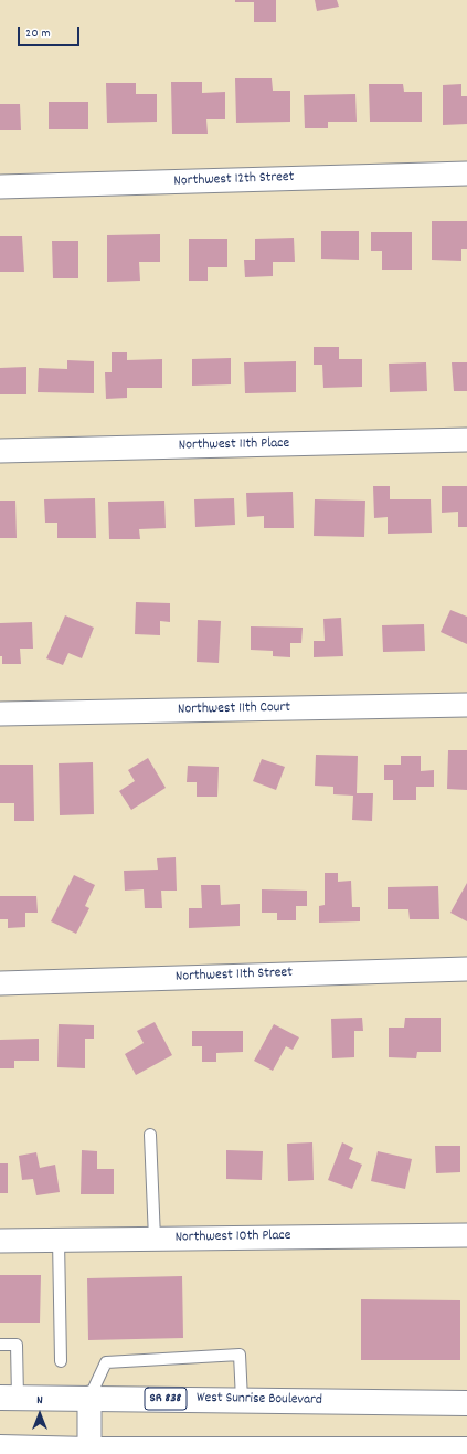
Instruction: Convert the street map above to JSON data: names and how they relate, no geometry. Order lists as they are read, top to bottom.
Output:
{
  "streets": {
    "main road": ["SR 838", "West Sunrise Boulevard"],
    "street": [
      "Northwest 12th Street",
      "Northwest 11th Place",
      "Northwest 11th Court",
      "Northwest 11th Street",
      "Northwest 10th Place"
    ]
  },
  "scale_bar": "20 m",
  "north": "top"
}
